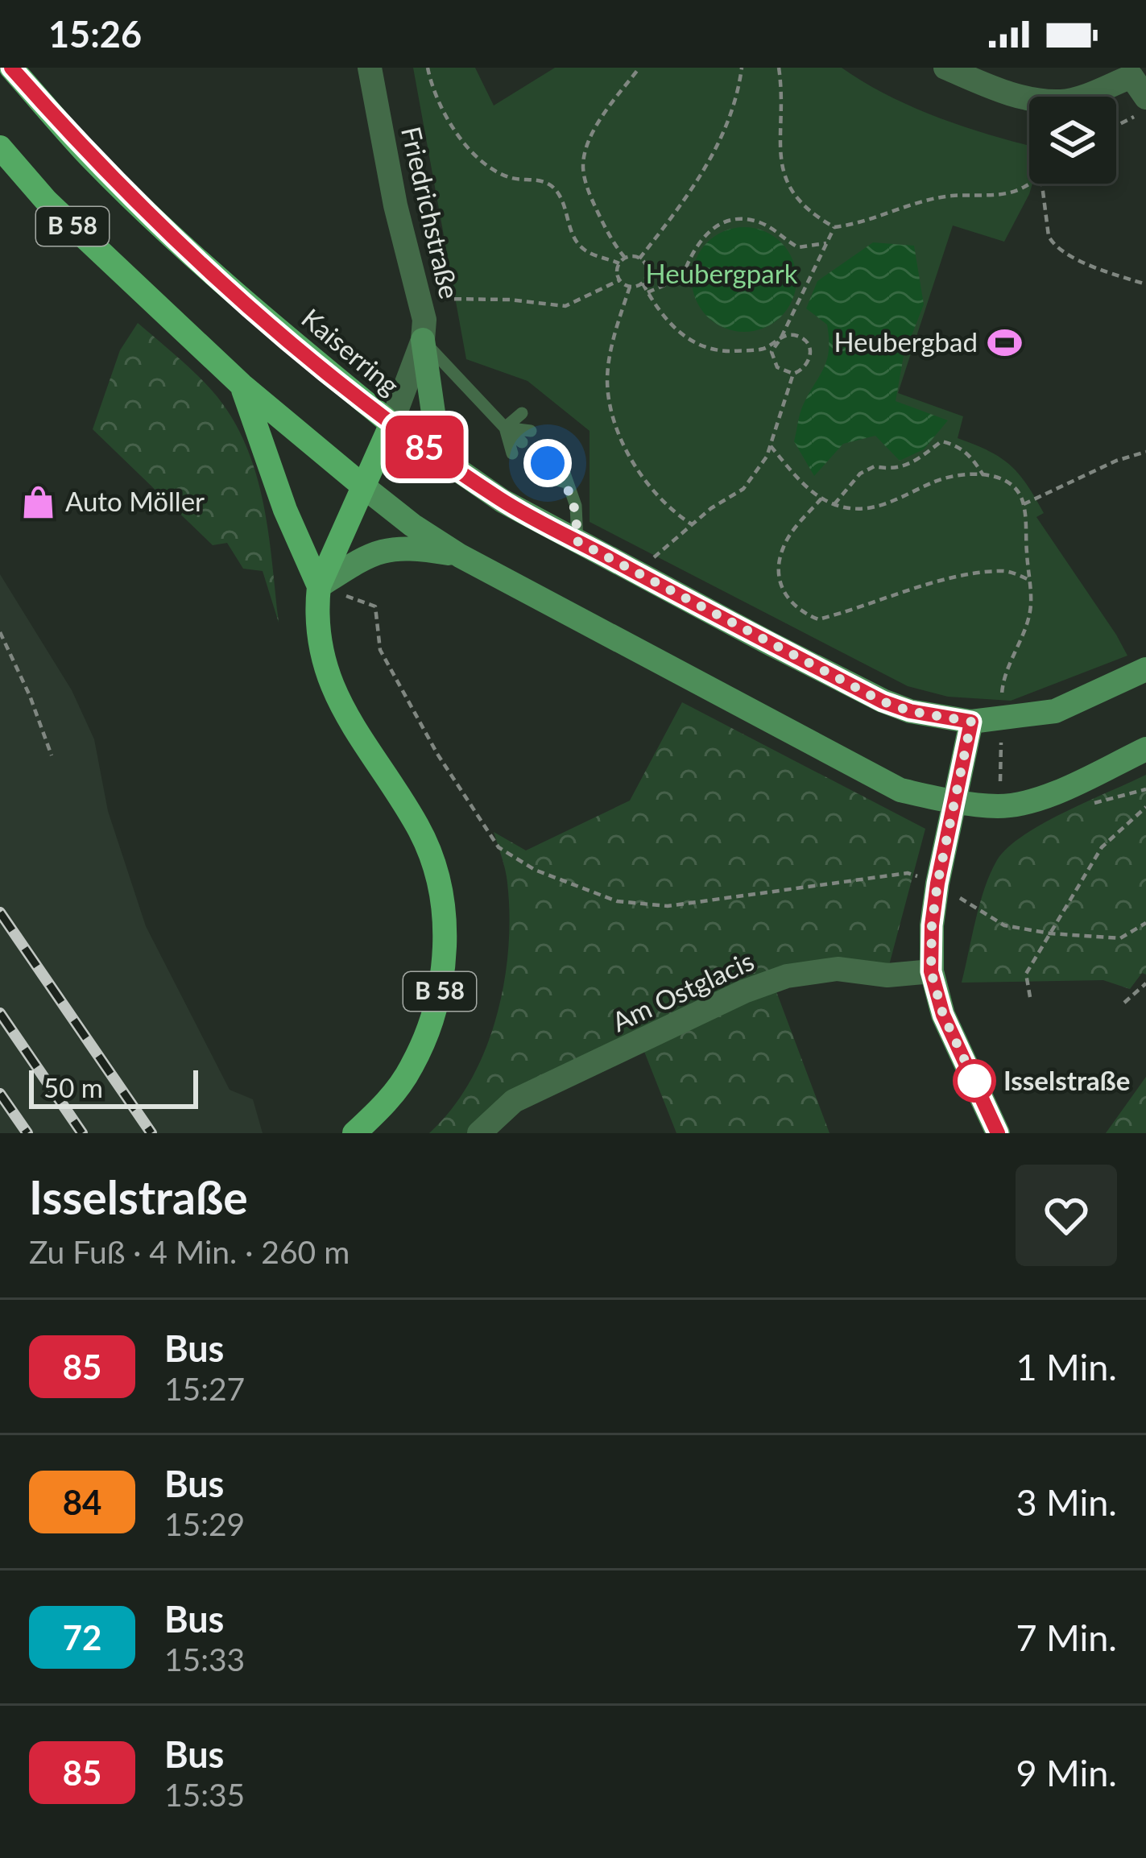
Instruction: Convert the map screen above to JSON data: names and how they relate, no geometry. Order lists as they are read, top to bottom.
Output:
{
  "streets": {
    "main road": ["B 58", "Kaiserring"],
    "street": ["Friedrichstraße", "Am Ostglacis"]
  },
  "crossings": [
    ["Friedrichstraße", "B 58"],
    ["Friedrichstraße", "Kaiserring"],
    ["B 58", "Kaiserring"]
  ],
  "parks": ["Heubergpark"],
  "places": {
    "sports": ["Heubergbad"],
    "shop": ["Auto Möller"],
    "other": ["Isselstraße"]
  },
  "lines": ["bus line 85"],
  "scale_bar": "50 m",
  "page": {
    "status": "15:26",
    "on_map": "85",
    "scale": "50 m",
    "heading": ["Isselstraße", "Zu Fuß · 4 Min. · 260 m"],
    "list": [
      {
        "mark": "85",
        "name": "Bus",
        "note": "15:27",
        "value": "1 Min."
      },
      {
        "mark": "84",
        "name": "Bus",
        "note": "15:29",
        "value": "3 Min."
      },
      {
        "mark": "72",
        "name": "Bus",
        "note": "15:33",
        "value": "7 Min."
      },
      {
        "mark": "85",
        "name": "Bus",
        "note": "15:35",
        "value": "9 Min."
      }
    ]
  }
}
